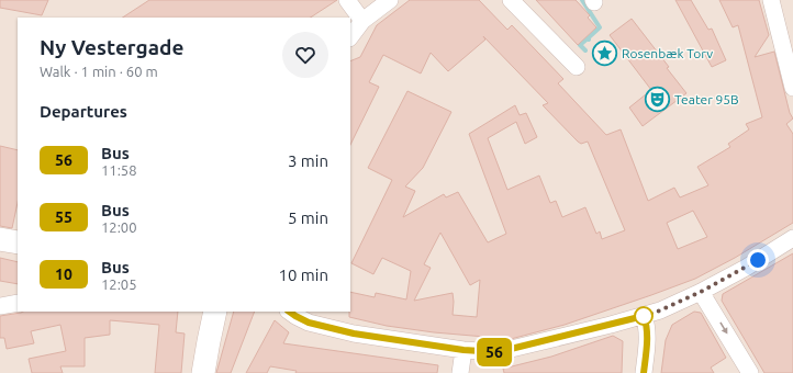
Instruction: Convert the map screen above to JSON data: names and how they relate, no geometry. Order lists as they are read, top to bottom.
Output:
{
  "places": {
    "place": ["Rosenbæk Torv"],
    "theatre": ["Teater 95B"]
  },
  "lines": ["bus line 56"],
  "page": {
    "on_map": "56",
    "heading": [
      ["Ny Vestergade", "Walk · 1 min · 60 m"],
      "Departures"
    ],
    "list": [
      {
        "mark": "56",
        "name": "Bus",
        "note": "11:58",
        "value": "3 min"
      },
      {
        "mark": "55",
        "name": "Bus",
        "note": "12:00",
        "value": "5 min"
      },
      {
        "mark": "10",
        "name": "Bus",
        "note": "12:05",
        "value": "10 min"
      }
    ]
  }
}
